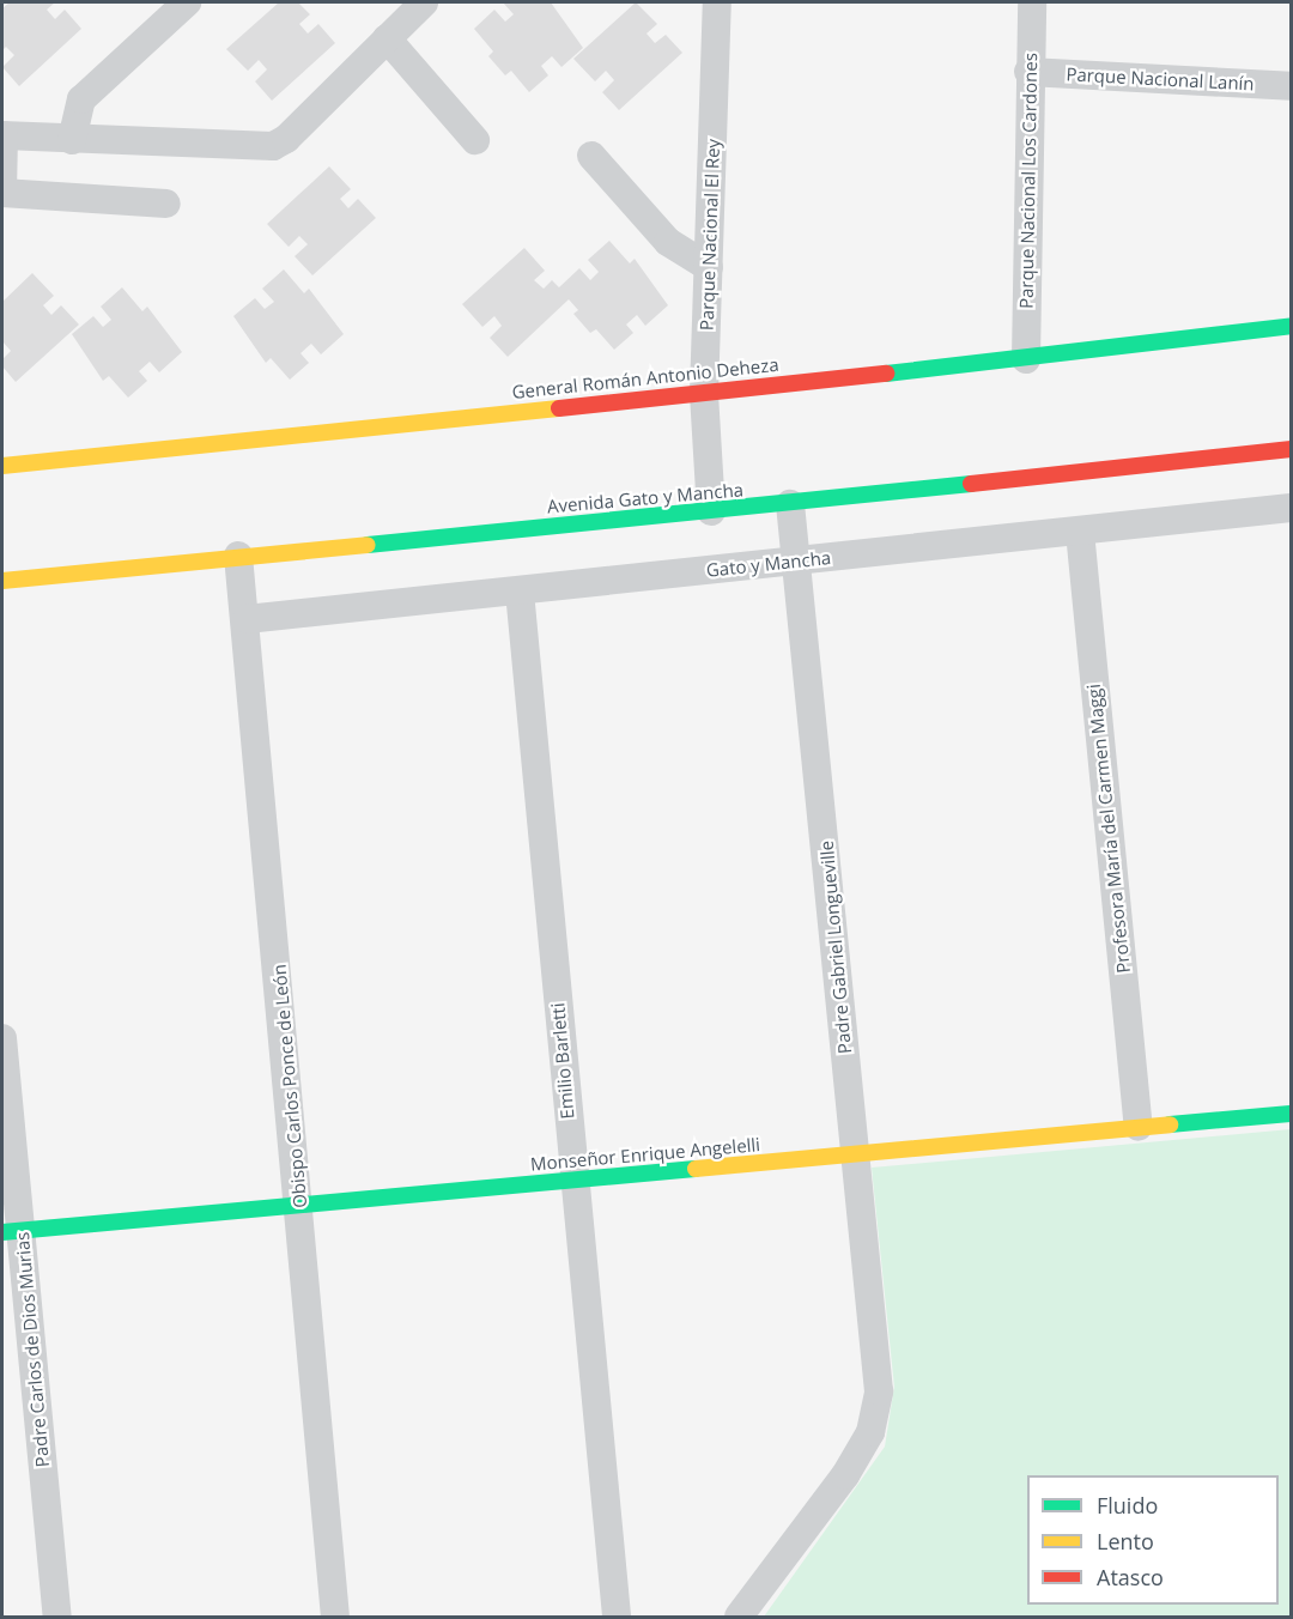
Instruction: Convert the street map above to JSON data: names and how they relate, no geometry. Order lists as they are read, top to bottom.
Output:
{
  "streets": {
    "street": [
      "Parque Nacional Lanín",
      "Parque Nacional Los Cardones",
      "Parque Nacional El Rey",
      "General Román Antonio Deheza",
      "Avenida Gato y Mancha",
      "Gato y Mancha",
      "Profesora María del Carmen Maggi",
      "Padre Gabriel Longueville",
      "Emilio Barletti",
      "Obispo Carlos Ponce de León",
      "Monseñor Enrique Angelelli",
      "Padre Carlos de Dios Murias"
    ]
  },
  "crossings": [
    ["Parque Nacional Lanín", "Parque Nacional Los Cardones"],
    ["Parque Nacional Los Cardones", "General Román Antonio Deheza"],
    ["Parque Nacional El Rey", "General Román Antonio Deheza"],
    ["Parque Nacional El Rey", "Avenida Gato y Mancha"],
    ["Avenida Gato y Mancha", "Padre Gabriel Longueville"],
    ["Avenida Gato y Mancha", "Obispo Carlos Ponce de León"],
    ["Gato y Mancha", "Profesora María del Carmen Maggi"],
    ["Gato y Mancha", "Padre Gabriel Longueville"],
    ["Gato y Mancha", "Emilio Barletti"],
    ["Gato y Mancha", "Obispo Carlos Ponce de León"],
    ["Profesora María del Carmen Maggi", "Monseñor Enrique Angelelli"],
    ["Padre Gabriel Longueville", "Monseñor Enrique Angelelli"],
    ["Emilio Barletti", "Monseñor Enrique Angelelli"],
    ["Obispo Carlos Ponce de León", "Monseñor Enrique Angelelli"],
    ["Monseñor Enrique Angelelli", "Padre Carlos de Dios Murias"]
  ],
  "legend": ["Fluido", "Lento", "Atasco"]
}
